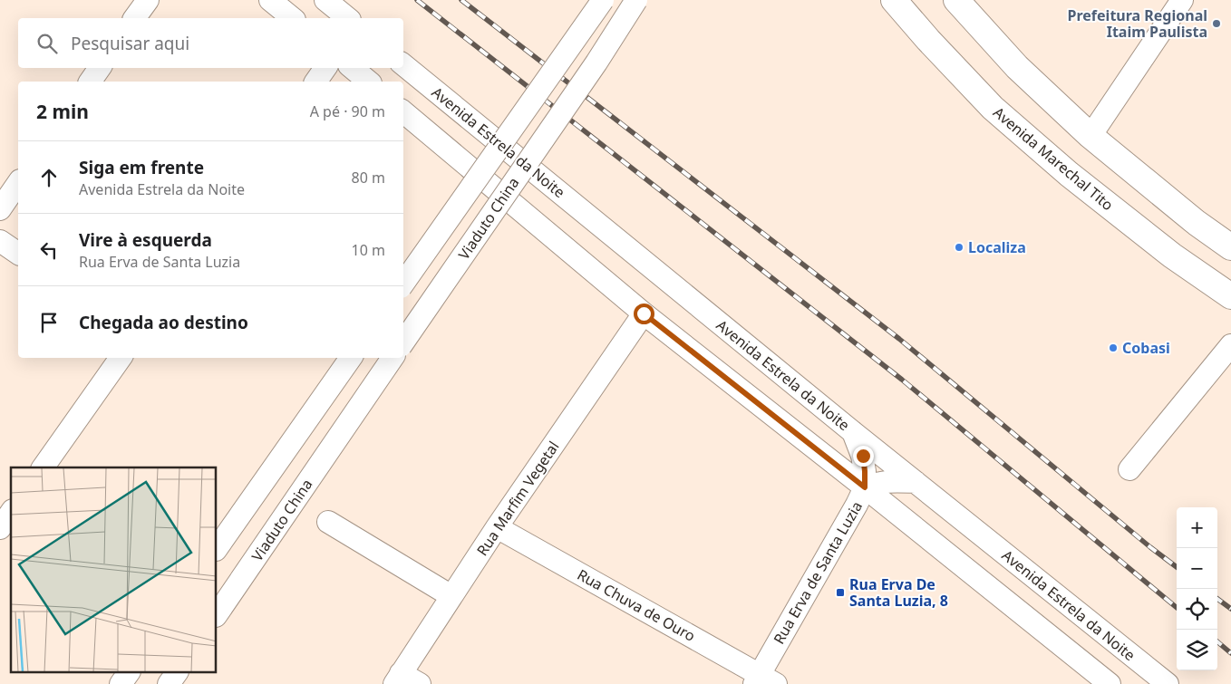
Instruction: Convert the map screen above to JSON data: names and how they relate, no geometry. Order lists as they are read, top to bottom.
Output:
{
  "streets": {
    "main road": ["Avenida Marechal Tito"],
    "street": [
      "Avenida Estrela da Noite",
      "Viaduto China",
      "Rua Marfim Vegetal",
      "Rua Erva de Santa Luzia",
      "Rua Chuva de Ouro"
    ]
  },
  "crossings": [
    ["Avenida Estrela da Noite", "Rua Erva de Santa Luzia"],
    ["Rua Marfim Vegetal", "Rua Chuva de Ouro"],
    ["Rua Erva de Santa Luzia", "Rua Chuva de Ouro"]
  ],
  "places": {
    "other": ["Prefeitura Regional Itaim Paulista", "Localiza", "Cobasi"],
    "transit": ["Rua Erva De Santa Luzia, 8"]
  },
  "page": {
    "search": "Pesquisar aqui",
    "heading": ["2 min", "A pé · 90 m"],
    "list": [
      ["Siga em frente", "Avenida Estrela da Noite", "80 m"],
      ["Vire à esquerda", "Rua Erva de Santa Luzia", "10 m"],
      "Chegada ao destino"
    ],
    "map_buttons": ["+", "−"]
  }
}
